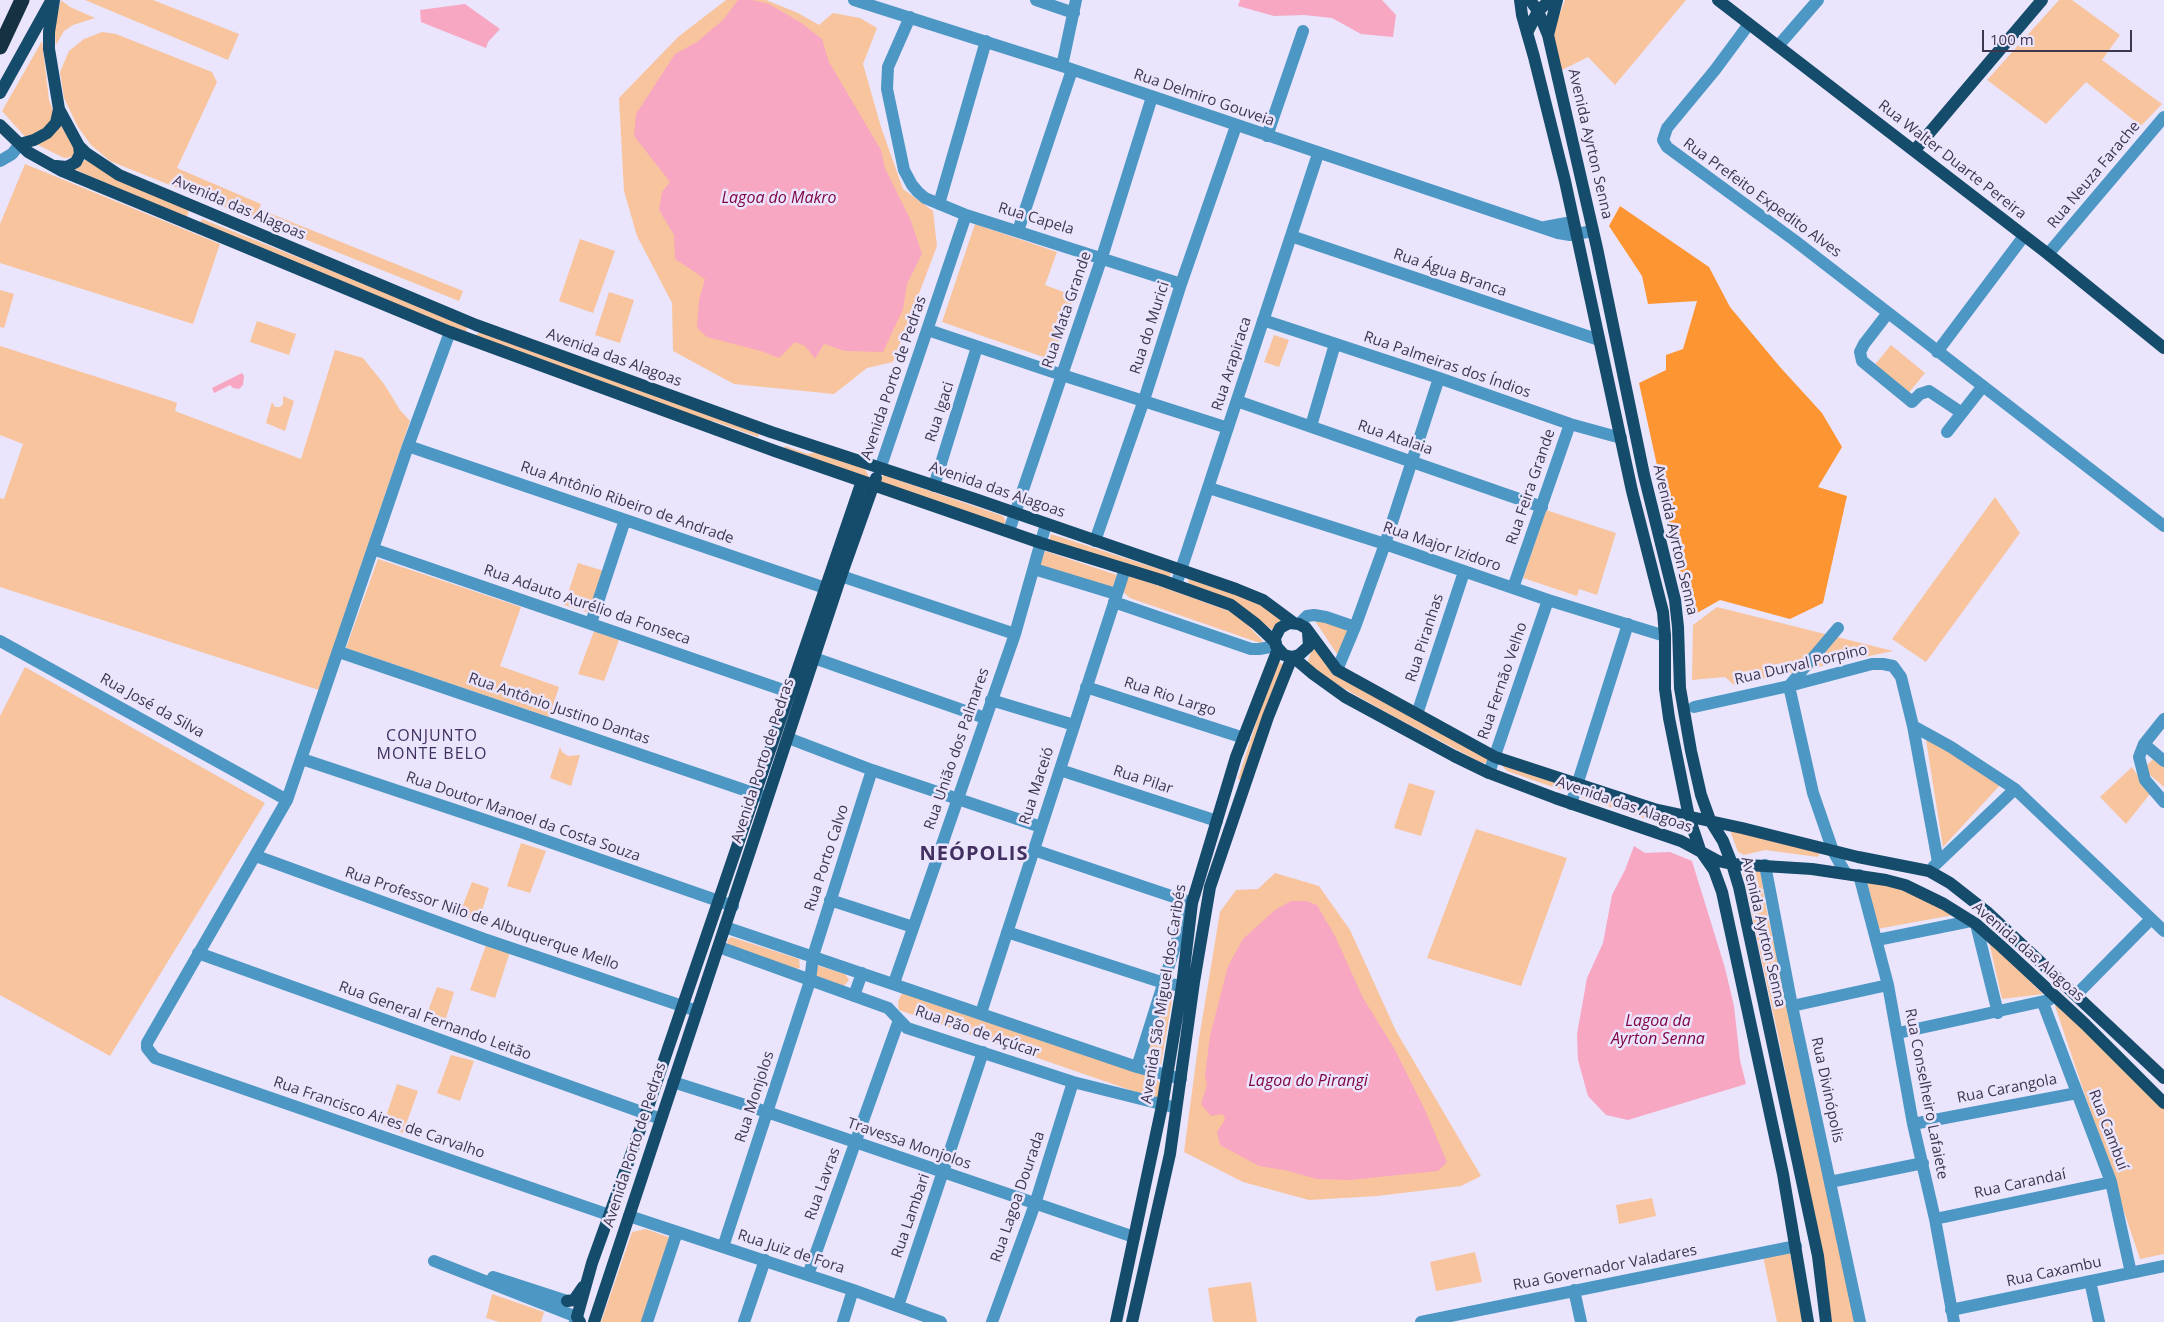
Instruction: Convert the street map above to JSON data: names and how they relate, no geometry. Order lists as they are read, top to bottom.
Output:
{
  "streets": {
    "main road": [
      "Avenida Ayrton Senna",
      "Rua Walter Duarte Pereira",
      "Avenida das Alagoas",
      "Avenida Porto de Pedras",
      "Avenida São Miguel dos Caribés"
    ],
    "street": [
      "Rua Delmiro Gouveia",
      "Rua Neuza Farache",
      "Rua Prefeito Expedito Alves",
      "Rua Capela",
      "Rua Água Branca",
      "Rua Mata Grande",
      "Rua do Murici",
      "Rua Arapiraca",
      "Rua Palmeiras dos Índios",
      "Rua Igaci",
      "Rua Atalaia",
      "Rua Feira Grande",
      "Rua Antônio Ribeiro de Andrade",
      "Rua Major Izidoro",
      "Rua Adauto Aurélio da Fonseca",
      "Rua Piranhas",
      "Rua Durval Porpino",
      "Rua Fernão Velho",
      "Rua Rio Largo",
      "Rua José da Silva",
      "Rua Antônio Justino Dantas",
      "Rua União dos Palmares",
      "Rua Pilar",
      "Rua Maceió",
      "Rua Doutor Manoel da Costa Souza",
      "Rua Porto Calvo",
      "Rua Professor Nilo de Albuquerque Mello",
      "Rua General Fernando Leitão",
      "Rua Pão de Açúcar",
      "Rua Carangola",
      "Rua Divinópolis",
      "Rua Conselheiro Lafaiete",
      "Rua Monjolos",
      "Rua Francisco Aires de Carvalho",
      "Rua Cambuí",
      "Travessa Monjolos",
      "Rua Lavras",
      "Rua Carandaí",
      "Rua Lagoa Dourada",
      "Rua Lambari",
      "Rua Juiz de Fora",
      "Rua Governador Valadares",
      "Rua Caxambu"
    ]
  },
  "crossings": [
    ["Rua Delmiro Gouveia", "Avenida Ayrton Senna"],
    ["Rua Delmiro Gouveia", "Rua Capela"],
    ["Rua Delmiro Gouveia", "Rua Mata Grande"],
    ["Rua Delmiro Gouveia", "Rua do Murici"],
    ["Rua Delmiro Gouveia", "Rua Arapiraca"],
    ["Avenida Ayrton Senna", "Avenida das Alagoas"],
    ["Avenida Ayrton Senna", "Rua Água Branca"],
    ["Avenida Ayrton Senna", "Rua Palmeiras dos Índios"],
    ["Avenida Ayrton Senna", "Rua Major Izidoro"],
    ["Avenida Ayrton Senna", "Rua Governador Valadares"],
    ["Rua Walter Duarte Pereira", "Rua Neuza Farache"],
    ["Rua Walter Duarte Pereira", "Rua Prefeito Expedito Alves"],
    ["Avenida das Alagoas", "Rua Mata Grande"],
    ["Avenida das Alagoas", "Rua do Murici"],
    ["Avenida das Alagoas", "Rua Arapiraca"],
    ["Avenida das Alagoas", "Avenida Porto de Pedras"],
    ["Avenida das Alagoas", "Rua Igaci"],
    ["Avenida das Alagoas", "Rua Piranhas"],
    ["Avenida das Alagoas", "Rua Fernão Velho"],
    ["Avenida das Alagoas", "Rua União dos Palmares"],
    ["Avenida das Alagoas", "Avenida São Miguel dos Caribés"],
    ["Avenida das Alagoas", "Rua Divinópolis"],
    ["Avenida das Alagoas", "Rua Conselheiro Lafaiete"],
    ["Rua Capela", "Rua Mata Grande"],
    ["Rua Capela", "Rua do Murici"],
    ["Rua Capela", "Avenida Porto de Pedras"],
    ["Rua Água Branca", "Rua Arapiraca"],
    ["Rua Arapiraca", "Rua Palmeiras dos Índios"],
    ["Rua Arapiraca", "Rua Atalaia"],
    ["Rua Arapiraca", "Rua Major Izidoro"],
    ["Rua Palmeiras dos Índios", "Rua Feira Grande"],
    ["Avenida Porto de Pedras", "Rua Antônio Ribeiro de Andrade"],
    ["Avenida Porto de Pedras", "Rua Adauto Aurélio da Fonseca"],
    ["Avenida Porto de Pedras", "Rua Antônio Justino Dantas"],
    ["Avenida Porto de Pedras", "Rua Doutor Manoel da Costa Souza"],
    ["Avenida Porto de Pedras", "Rua Professor Nilo de Albuquerque Mello"],
    ["Avenida Porto de Pedras", "Rua General Fernando Leitão"],
    ["Avenida Porto de Pedras", "Rua Pão de Açúcar"],
    ["Avenida Porto de Pedras", "Rua Francisco Aires de Carvalho"],
    ["Avenida Porto de Pedras", "Travessa Monjolos"],
    ["Avenida Porto de Pedras", "Rua Juiz de Fora"],
    ["Rua Atalaia", "Rua Feira Grande"],
    ["Rua Feira Grande", "Rua Major Izidoro"],
    ["Rua Major Izidoro", "Rua Piranhas"],
    ["Rua Major Izidoro", "Rua Fernão Velho"],
    ["Rua Durval Porpino", "Rua Conselheiro Lafaiete"],
    ["Rua Rio Largo", "Rua Maceió"],
    ["Rua Rio Largo", "Avenida São Miguel dos Caribés"],
    ["Rua União dos Palmares", "Rua Pão de Açúcar"],
    ["Rua Pilar", "Rua Maceió"],
    ["Rua Pilar", "Avenida São Miguel dos Caribés"],
    ["Rua Maceió", "Rua Pão de Açúcar"],
    ["Rua Porto Calvo", "Rua Pão de Açúcar"],
    ["Rua Porto Calvo", "Rua Monjolos"],
    ["Avenida São Miguel dos Caribés", "Rua Pão de Açúcar"],
    ["Avenida São Miguel dos Caribés", "Travessa Monjolos"],
    ["Rua General Fernando Leitão", "Rua Francisco Aires de Carvalho"],
    ["Rua Pão de Açúcar", "Rua Monjolos"],
    ["Rua Pão de Açúcar", "Rua Lavras"],
    ["Rua Pão de Açúcar", "Rua Lagoa Dourada"],
    ["Rua Pão de Açúcar", "Rua Lambari"],
    ["Rua Carangola", "Rua Conselheiro Lafaiete"],
    ["Rua Carangola", "Rua Cambuí"],
    ["Rua Conselheiro Lafaiete", "Rua Carandaí"],
    ["Rua Conselheiro Lafaiete", "Rua Caxambu"],
    ["Rua Monjolos", "Travessa Monjolos"],
    ["Rua Monjolos", "Rua Juiz de Fora"],
    ["Rua Cambuí", "Rua Carandaí"],
    ["Rua Cambuí", "Rua Caxambu"],
    ["Travessa Monjolos", "Rua Lavras"],
    ["Travessa Monjolos", "Rua Lagoa Dourada"],
    ["Travessa Monjolos", "Rua Lambari"],
    ["Rua Lavras", "Rua Juiz de Fora"],
    ["Rua Lambari", "Rua Juiz de Fora"]
  ],
  "districts": ["CONJUNTO MONTE BELO", "NEÓPOLIS"],
  "water": ["Lagoa do Makro", "Lagoa da Ayrton Senna", "Lagoa do Pirangi"],
  "scale_bar": "100 m"
}
